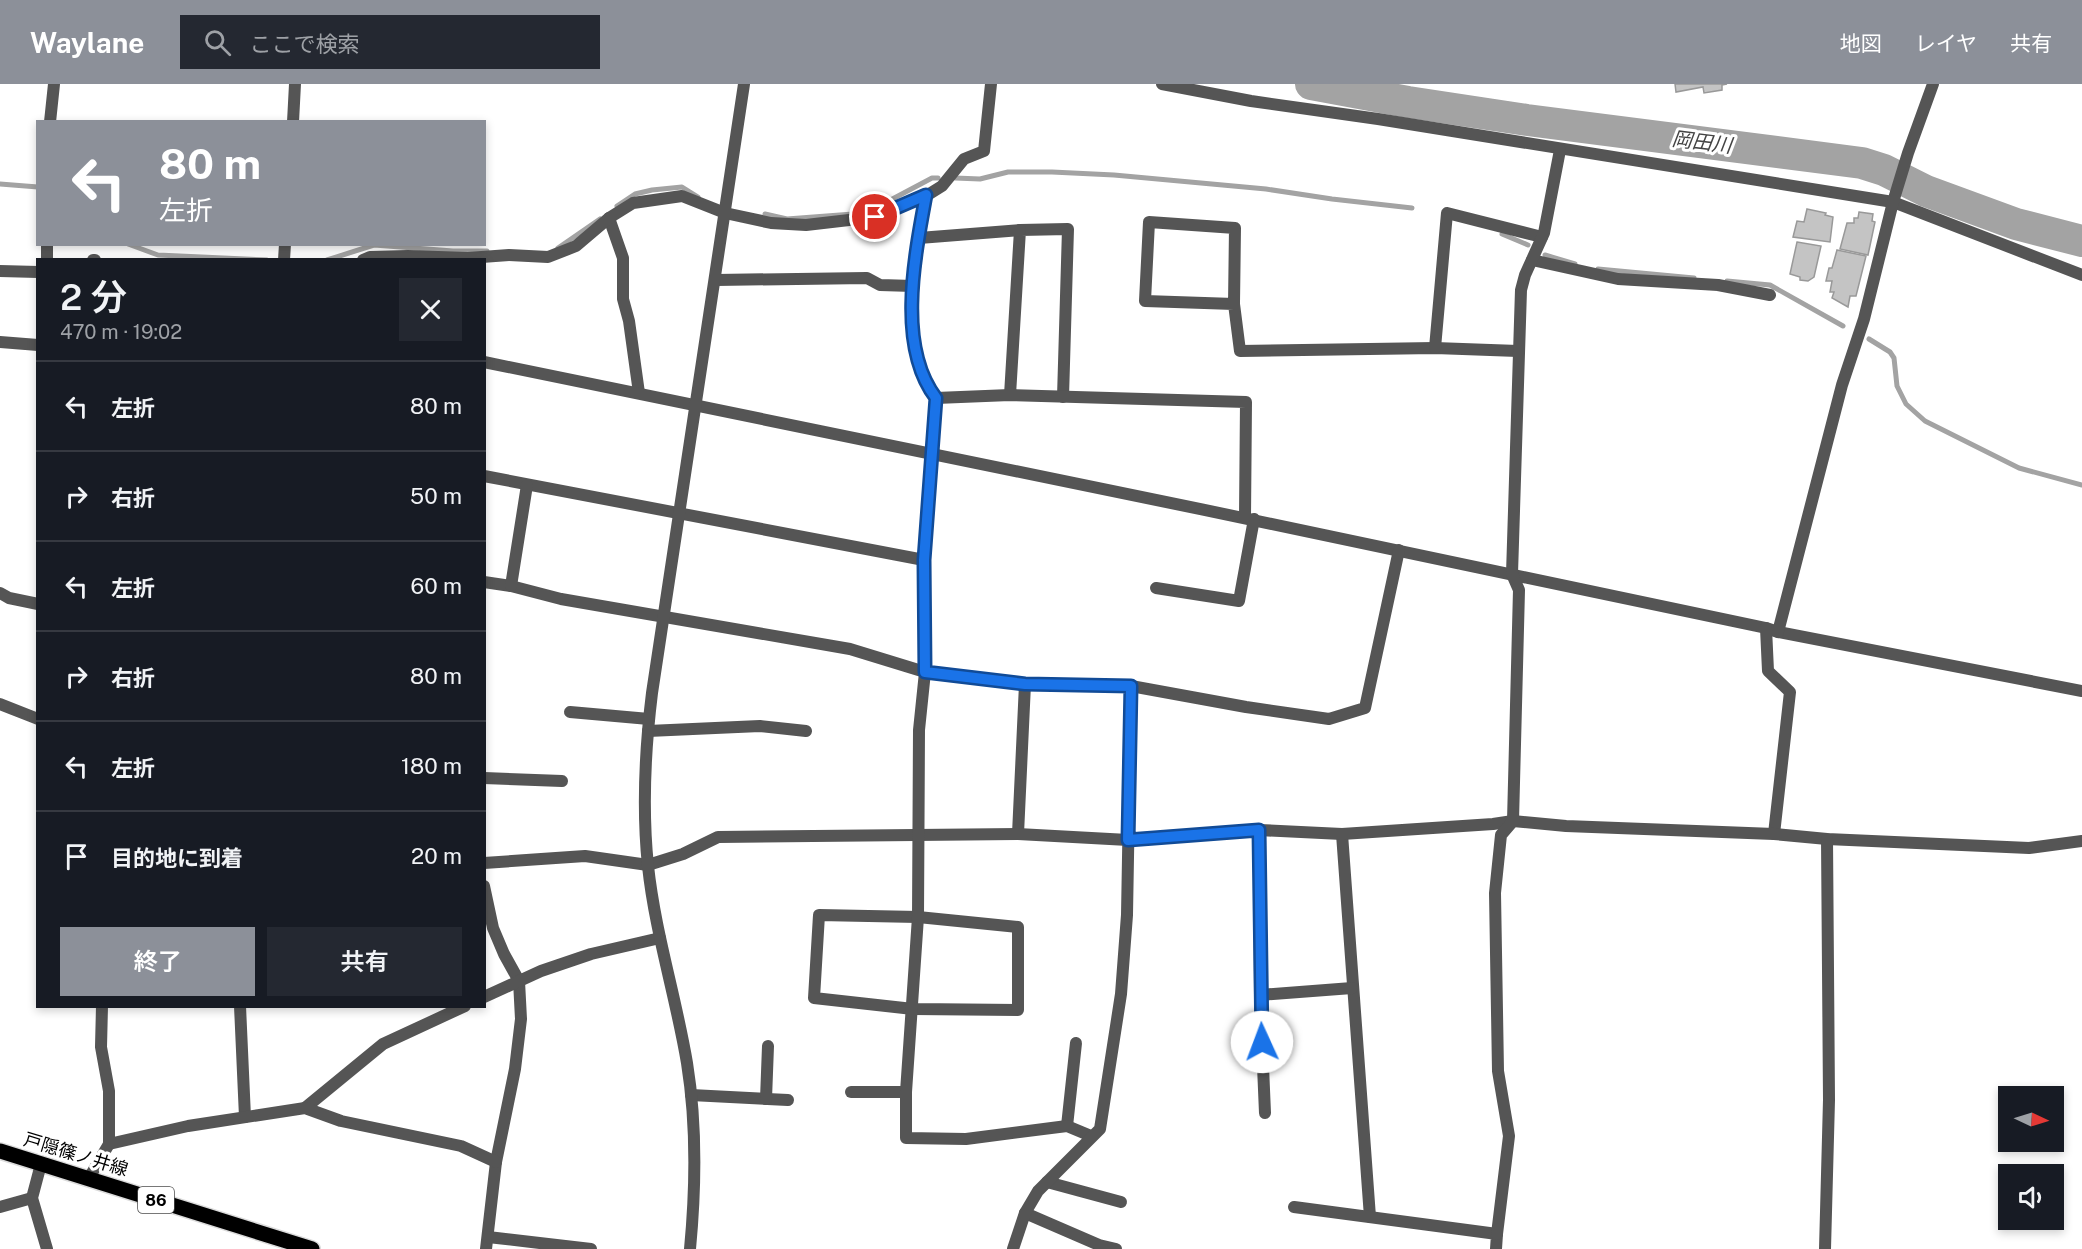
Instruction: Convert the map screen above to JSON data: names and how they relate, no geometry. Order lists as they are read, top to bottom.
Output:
{
  "streets": {
    "main road": ["戸隠篠ノ井線", "86"]
  },
  "water": ["岡田川"],
  "north": "right",
  "page": {
    "header": "Waylane",
    "search": "ここで検索",
    "nav": ["地図", "レイヤ", "共有"],
    "turn": ["80 m", "左折"],
    "heading": ["2 分", "470 m · 19:02"],
    "list": [
      {
        "name": "左折",
        "value": "80 m"
      },
      {
        "name": "右折",
        "value": "50 m"
      },
      {
        "name": "左折",
        "value": "60 m"
      },
      {
        "name": "右折",
        "value": "80 m"
      },
      {
        "name": "左折",
        "value": "180 m"
      },
      {
        "name": "目的地に到着",
        "value": "20 m"
      }
    ],
    "buttons": ["終了", "共有"]
  }
}
